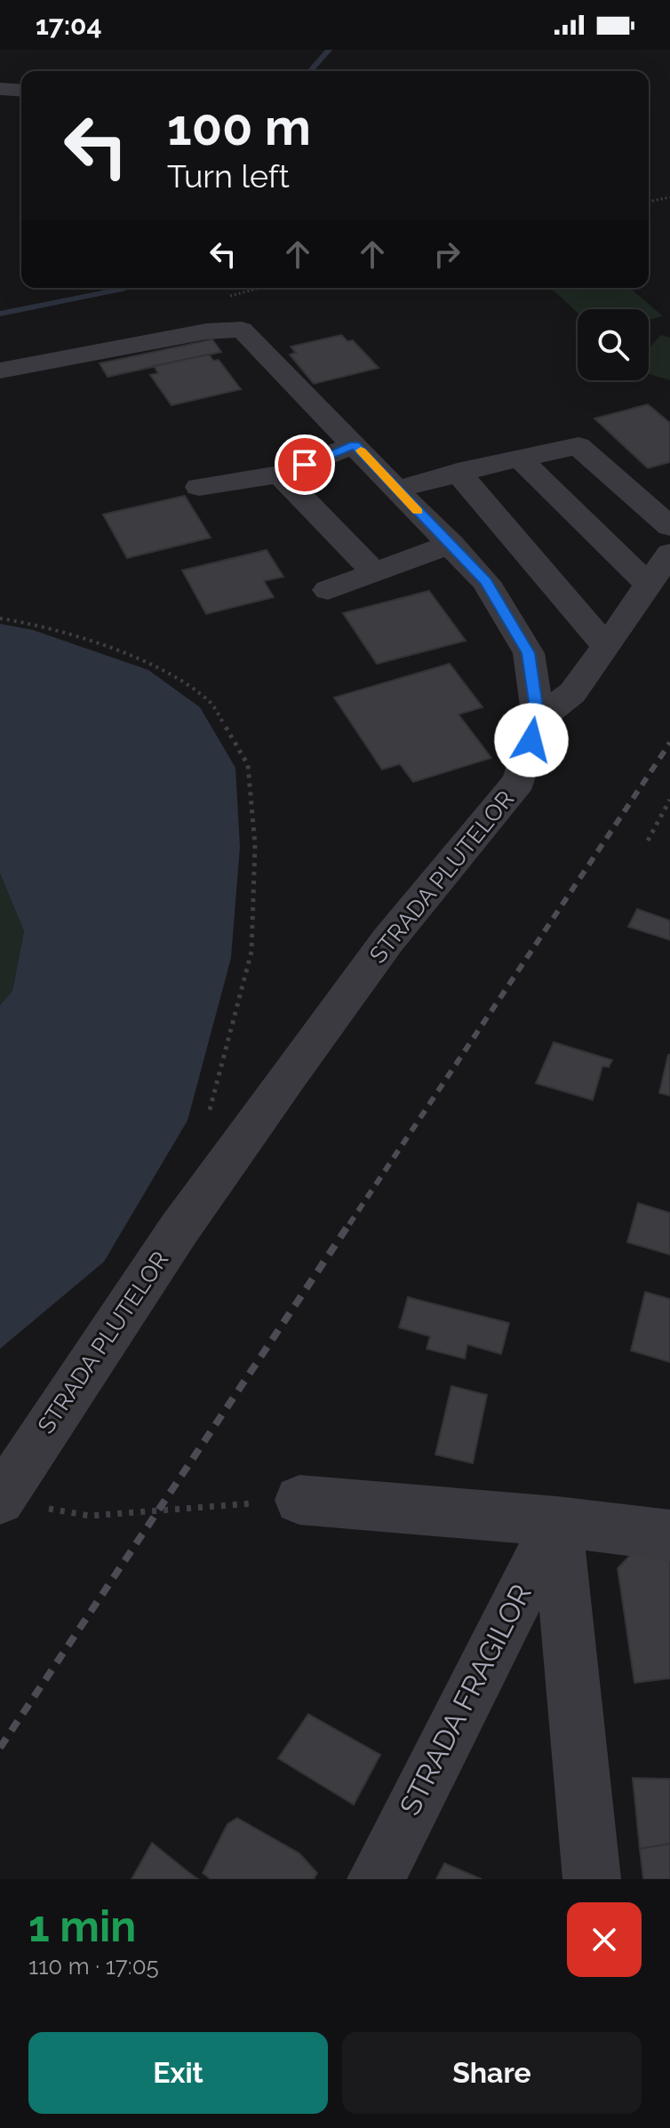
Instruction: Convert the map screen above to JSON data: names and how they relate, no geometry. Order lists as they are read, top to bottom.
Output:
{
  "streets": {
    "street": ["STRADA PLUTELOR", "STRADA FRAGILOR"]
  },
  "page": {
    "status": "17:04",
    "turn": ["100 m", "Turn left"],
    "heading": ["1 min", "110 m · 17:05"],
    "buttons": ["Exit", "Share"]
  }
}
